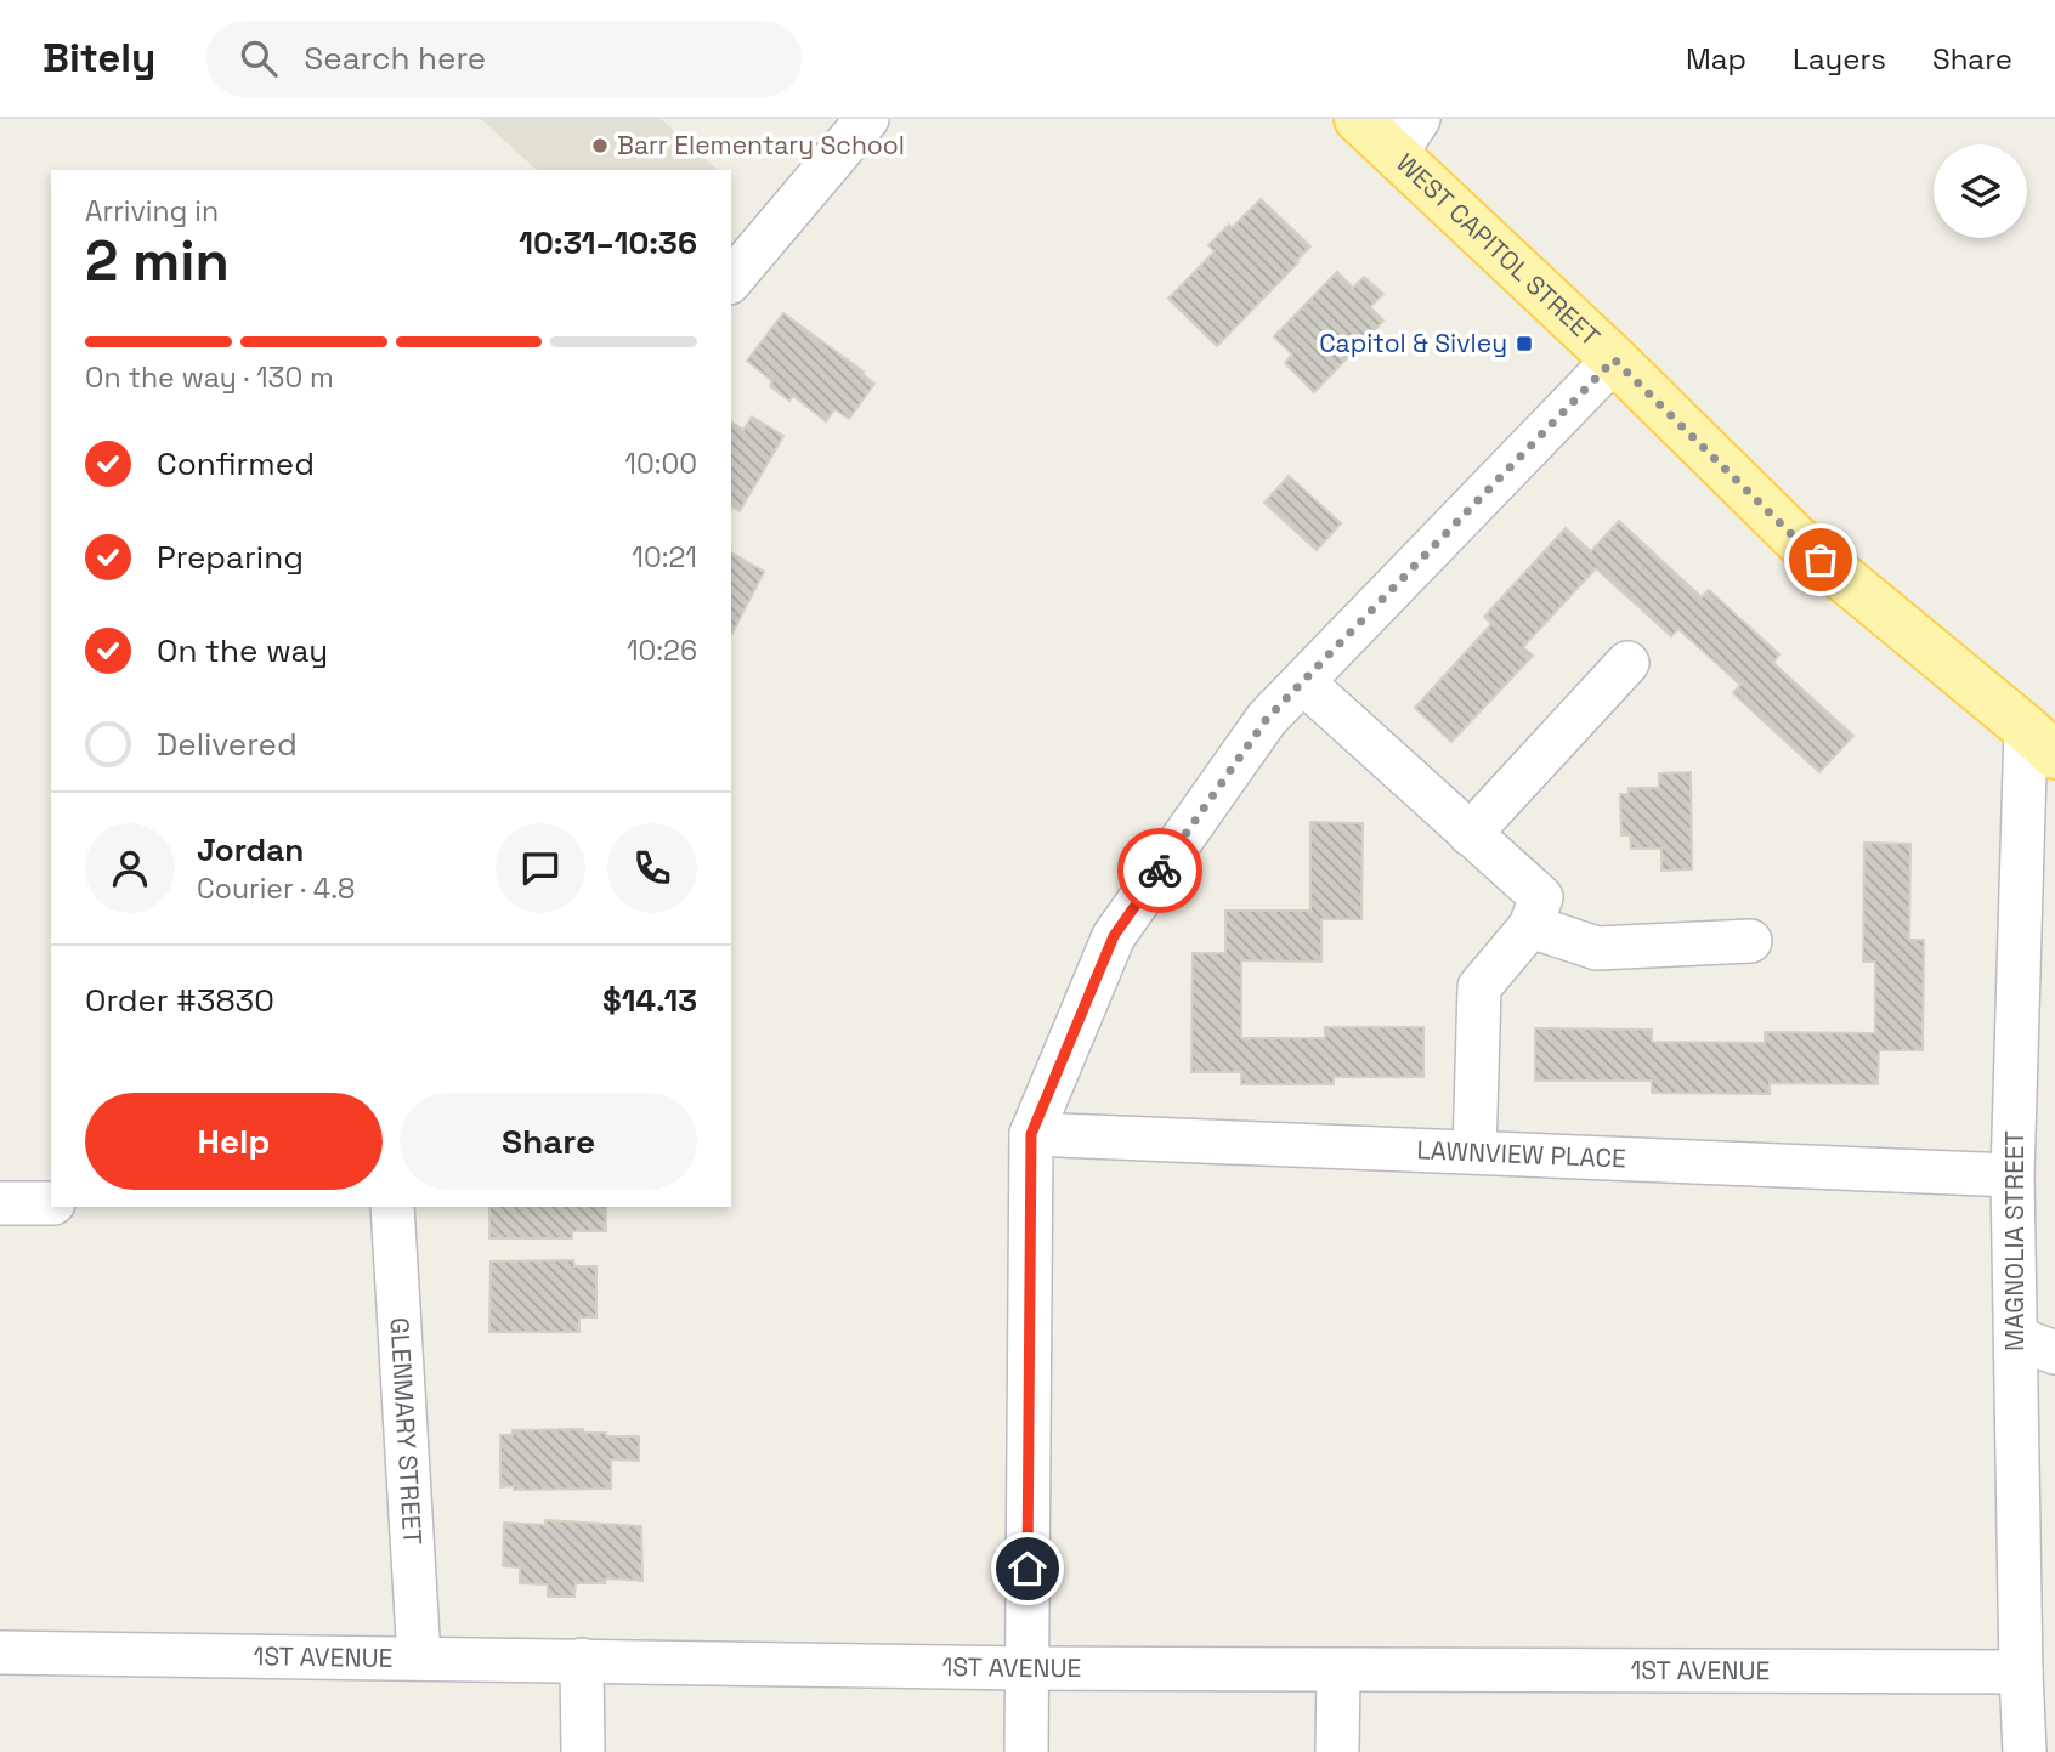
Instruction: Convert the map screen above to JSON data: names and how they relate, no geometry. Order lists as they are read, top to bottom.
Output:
{
  "streets": {
    "main road": ["WEST CAPITOL STREET"],
    "street": [
      "LAWNVIEW PLACE",
      "MAGNOLIA STREET",
      "GLENMARY STREET",
      "1ST AVENUE"
    ]
  },
  "crossings": [
    ["WEST CAPITOL STREET", "MAGNOLIA STREET"],
    ["LAWNVIEW PLACE", "MAGNOLIA STREET"],
    ["MAGNOLIA STREET", "1ST AVENUE"],
    ["GLENMARY STREET", "1ST AVENUE"]
  ],
  "places": {
    "other": ["Barr Elementary School"],
    "transit": ["Capitol & Sivley"]
  },
  "page": {
    "header": "Bitely",
    "search": "Search here",
    "nav": ["Map", "Layers", "Share"],
    "heading": ["2 min", "Arriving in", "10:31–10:36"],
    "panel": [
      "Jordan",
      "Courier · 4.8",
      "Order #3830",
      "$14.13"
    ],
    "bar": "On the way · 130 m",
    "list": [
      ["Confirmed", "10:00"],
      ["Preparing", "10:21"],
      ["On the way", "10:26"],
      "Delivered"
    ],
    "buttons": ["Help", "Share"]
  }
}
